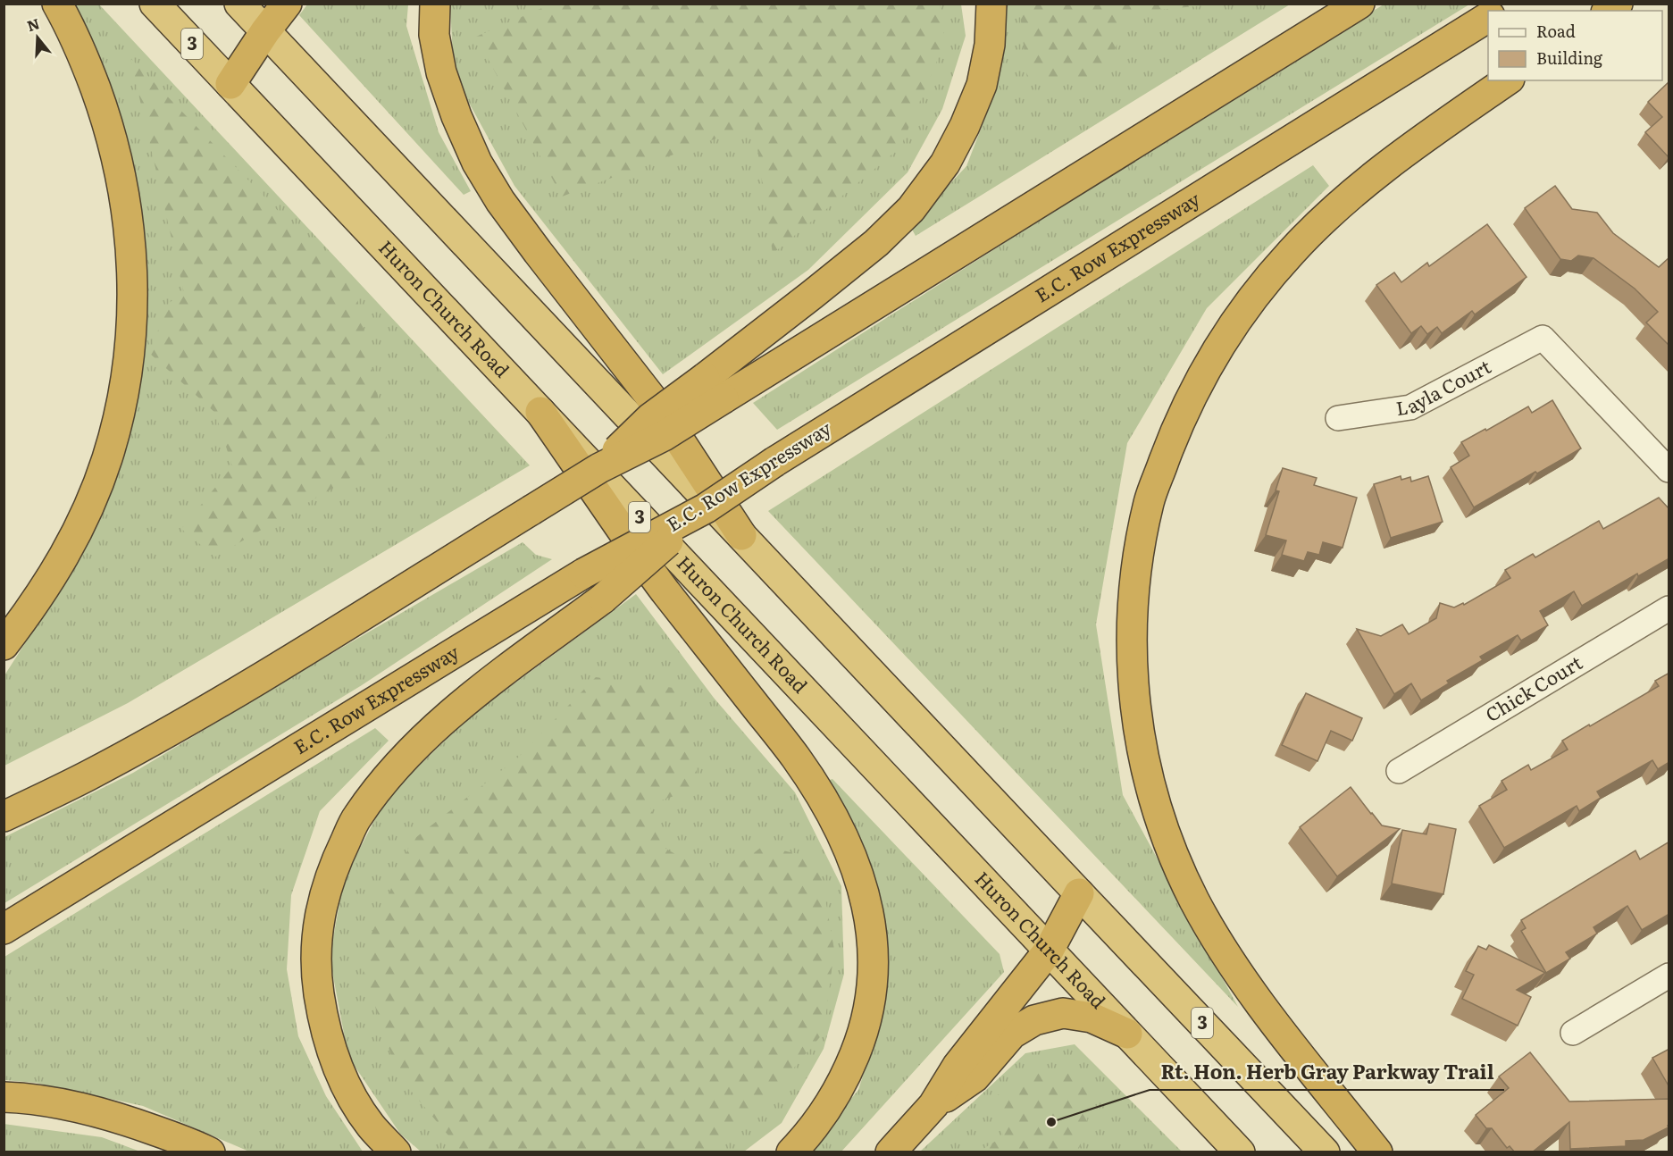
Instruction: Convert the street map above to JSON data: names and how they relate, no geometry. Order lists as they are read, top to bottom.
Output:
{
  "streets": {
    "highway": ["3", "E.C. Row Expressway", "Huron Church Road"],
    "street": ["Layla Court", "Chick Court"]
  },
  "places": ["Rt. Hon. Herb Gray Parkway Trail"],
  "legend": ["Road", "Building"],
  "north": "top"
}
